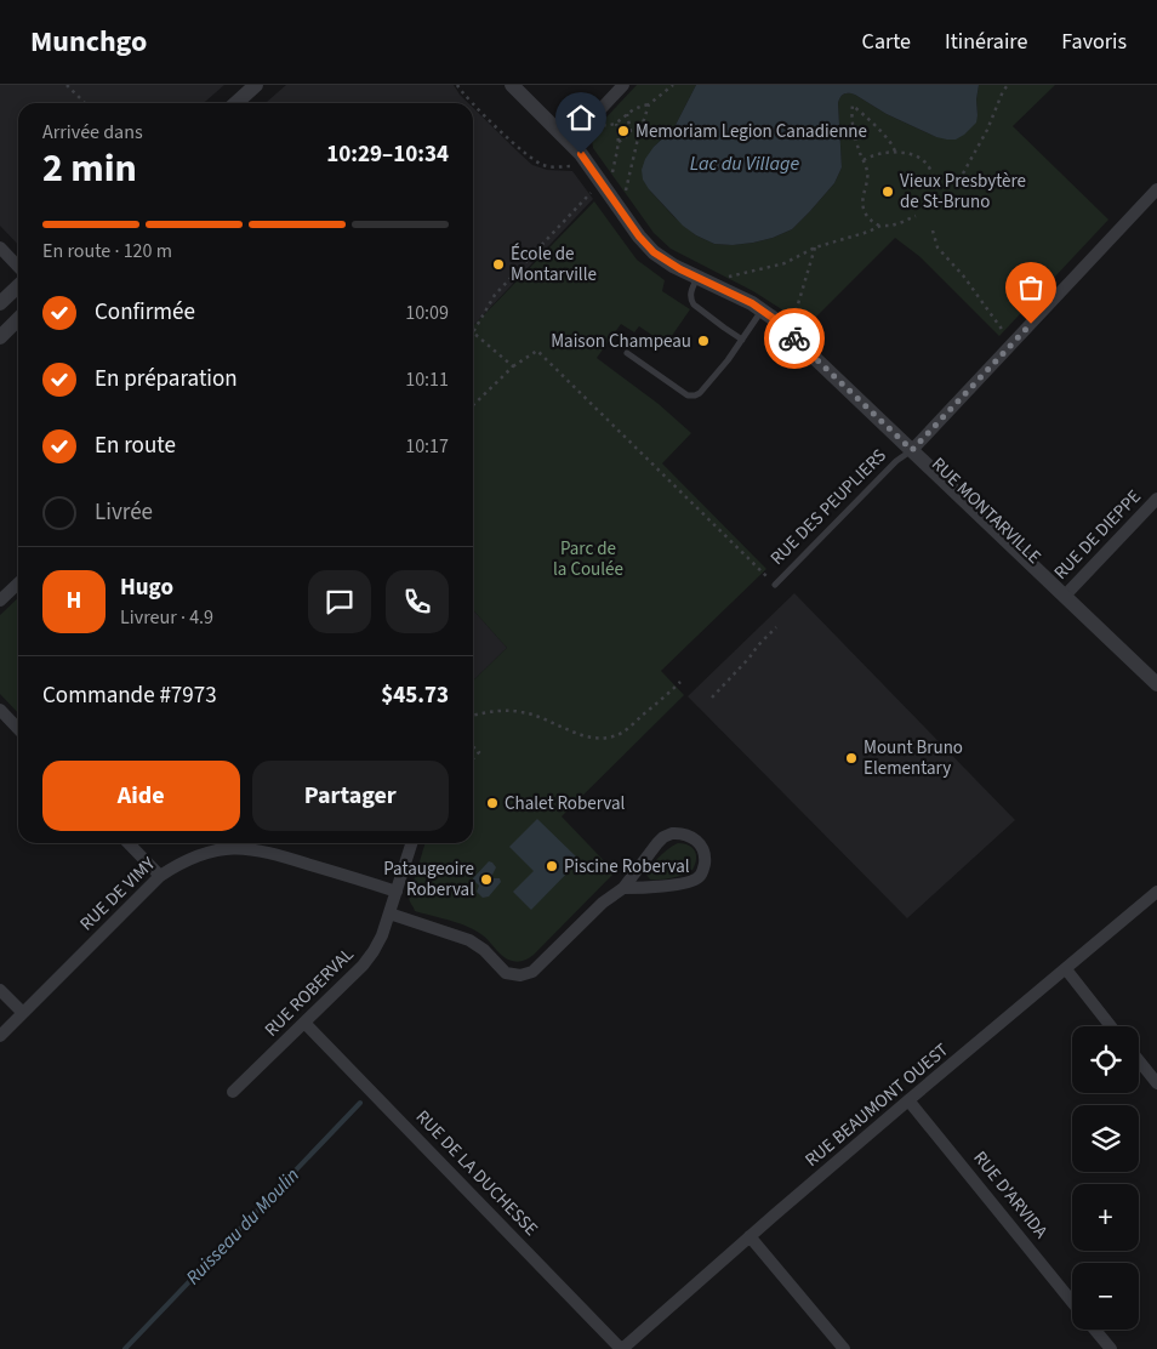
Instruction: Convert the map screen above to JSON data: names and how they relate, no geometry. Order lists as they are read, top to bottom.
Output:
{
  "streets": {
    "street": [
      "RUE DES PEUPLIERS",
      "RUE MONTARVILLE",
      "RUE DE DIEPPE",
      "RUE DE VIMY",
      "RUE ROBERVAL",
      "RUE BEAUMONT OUEST",
      "RUE DE LA DUCHESSE",
      "RUE D'ARVIDA"
    ]
  },
  "crossings": [
    ["RUE DES PEUPLIERS", "RUE MONTARVILLE"],
    ["RUE MONTARVILLE", "RUE DE DIEPPE"],
    ["RUE DE VIMY", "RUE ROBERVAL"],
    ["RUE ROBERVAL", "RUE DE LA DUCHESSE"],
    ["RUE BEAUMONT OUEST", "RUE DE LA DUCHESSE"],
    ["RUE BEAUMONT OUEST", "RUE D'ARVIDA"]
  ],
  "water": ["Lac du Village", "Ruisseau du Moulin"],
  "parks": ["Parc de la Coulée"],
  "places": [
    "Memoriam Legion Canadienne",
    "Vieux Presbytère de St-Bruno",
    "École de Montarville",
    "Maison Champeau",
    "Mount Bruno Elementary",
    "Chalet Roberval",
    "Piscine Roberval",
    "Pataugeoire Roberval"
  ],
  "page": {
    "header": "Munchgo",
    "nav": ["Carte", "Itinéraire", "Favoris"],
    "heading": ["2 min", "Arrivée dans", "10:29–10:34"],
    "panel": [
      "Hugo",
      "Livreur · 4.9",
      "Commande #7973",
      "$45.73"
    ],
    "bar": "En route · 120 m",
    "list": [
      ["Confirmée", "10:09"],
      ["En préparation", "10:11"],
      ["En route", "10:17"],
      "Livrée"
    ],
    "round": "H",
    "buttons": ["Aide", "Partager"],
    "map_buttons": ["+", "−"]
  }
}
